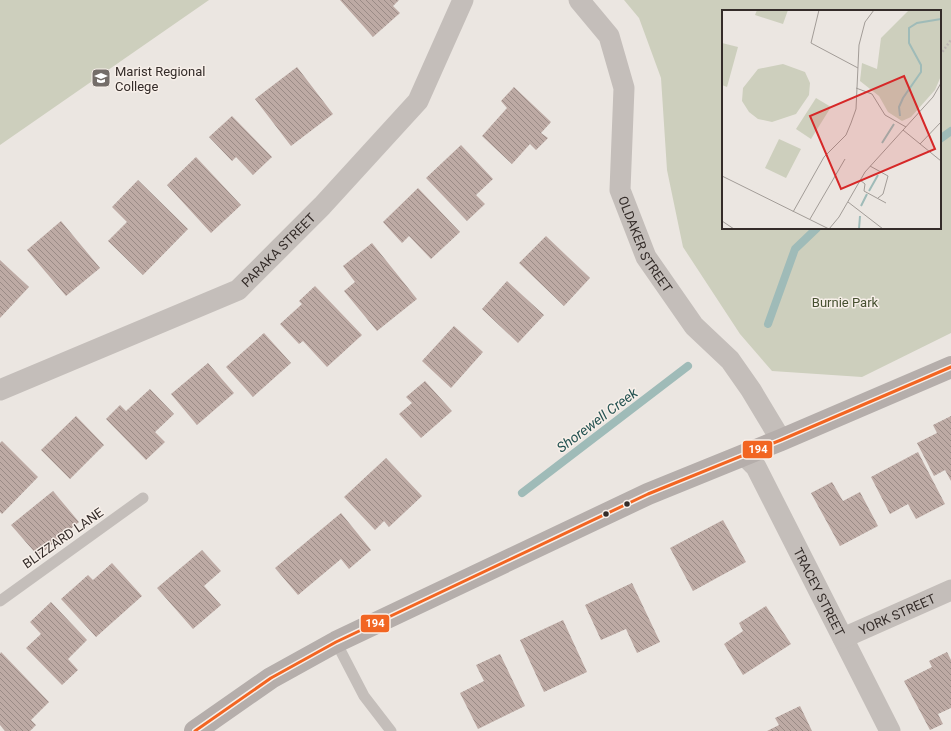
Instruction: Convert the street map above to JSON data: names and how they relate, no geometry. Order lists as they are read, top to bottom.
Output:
{
  "streets": {
    "street": [
      "OLDAKER STREET",
      "PARAKA STREET",
      "TRACEY STREET",
      "YORK STREET"
    ],
    "lane": ["BLIZZARD LANE"]
  },
  "crossings": [
    ["TRACEY STREET", "YORK STREET"]
  ],
  "water": ["Shorewell Creek"],
  "parks": ["Burnie Park"],
  "places": {
    "school or university": ["Marist Regional College"]
  },
  "lines": ["transit line 194"]
}
